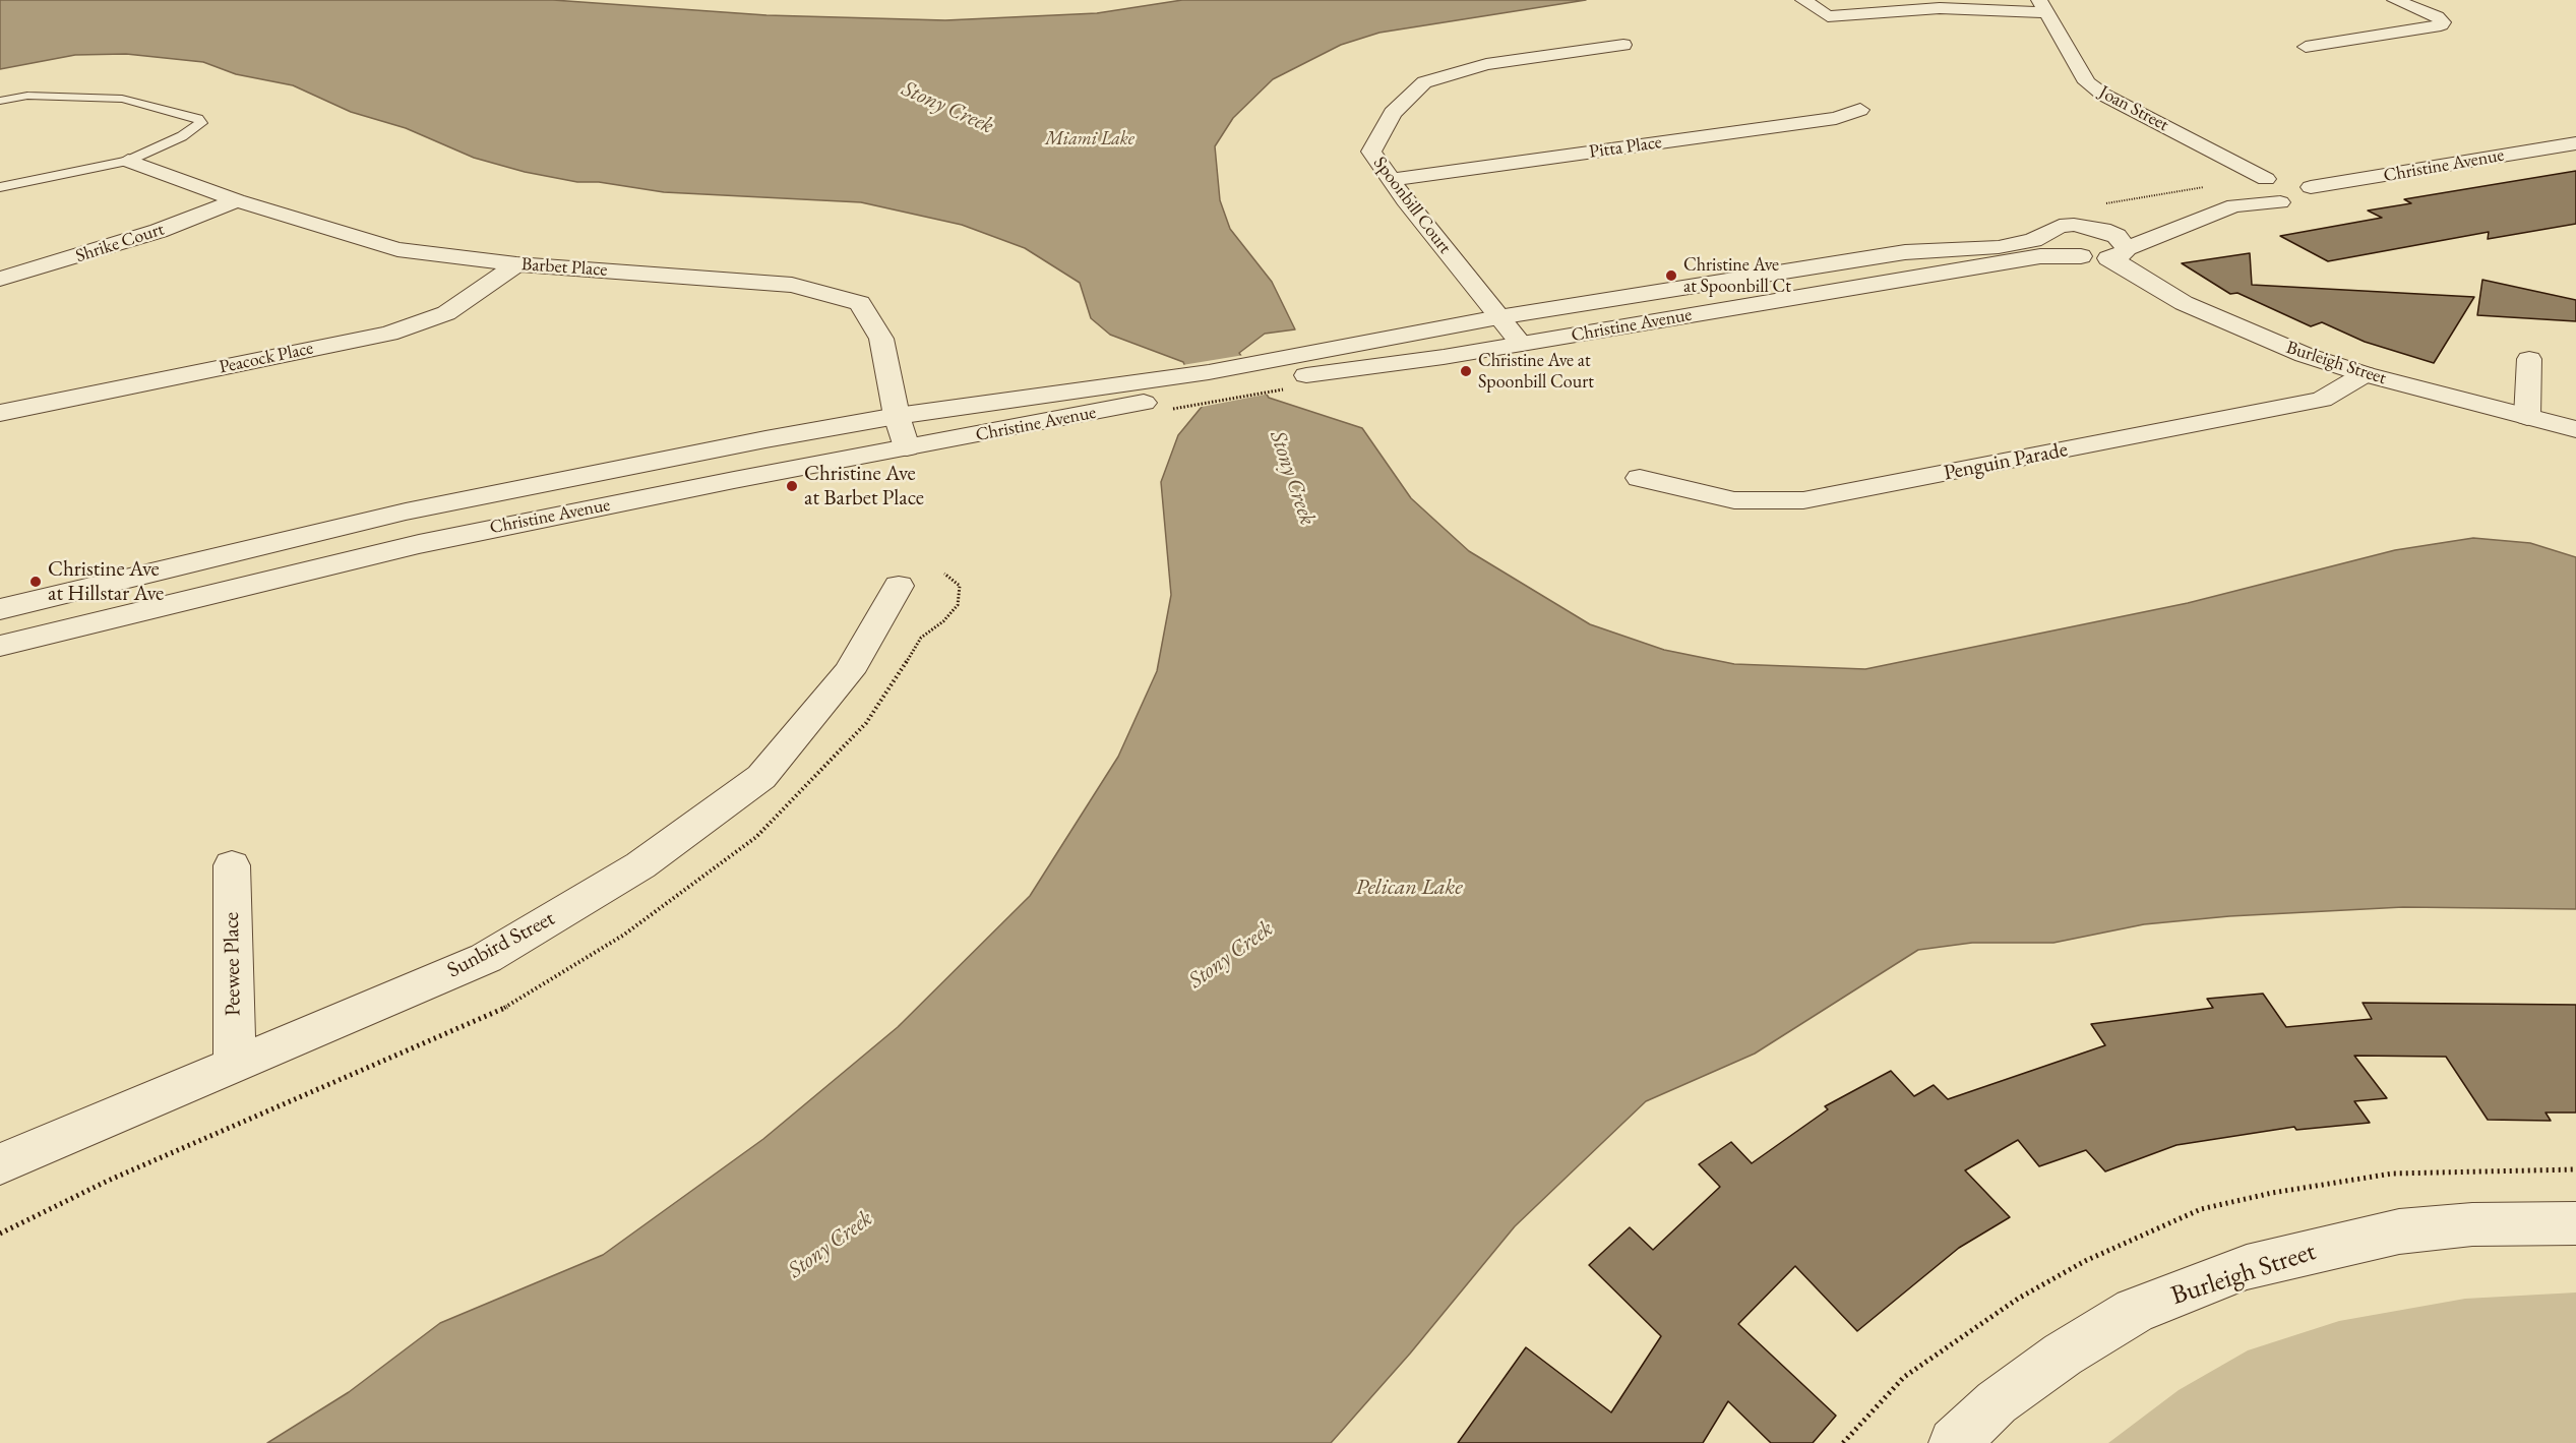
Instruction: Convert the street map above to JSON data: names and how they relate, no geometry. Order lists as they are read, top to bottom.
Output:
{
  "streets": {
    "street": [
      "Joan Street",
      "Pitta Place",
      "Christine Avenue",
      "Spoonbill Court",
      "Shrike Court",
      "Barbet Place",
      "Peacock Place",
      "Burleigh Street",
      "Penguin Parade",
      "Sunbird Street",
      "Peewee Place"
    ]
  },
  "crossings": [
    ["Joan Street", "Christine Avenue"],
    ["Pitta Place", "Spoonbill Court"],
    ["Christine Avenue", "Spoonbill Court"],
    ["Christine Avenue", "Barbet Place"],
    ["Christine Avenue", "Burleigh Street"],
    ["Shrike Court", "Barbet Place"],
    ["Barbet Place", "Peacock Place"],
    ["Burleigh Street", "Penguin Parade"],
    ["Sunbird Street", "Peewee Place"]
  ],
  "water": ["Stony Creek", "Miami Lake", "Pelican Lake"],
  "places": [
    "Christine Ave at Spoonbill Ct",
    "Christine Ave at Spoonbill Court",
    "Christine Ave at Barbet Place",
    "Christine Ave at Hillstar Ave"
  ]
}
